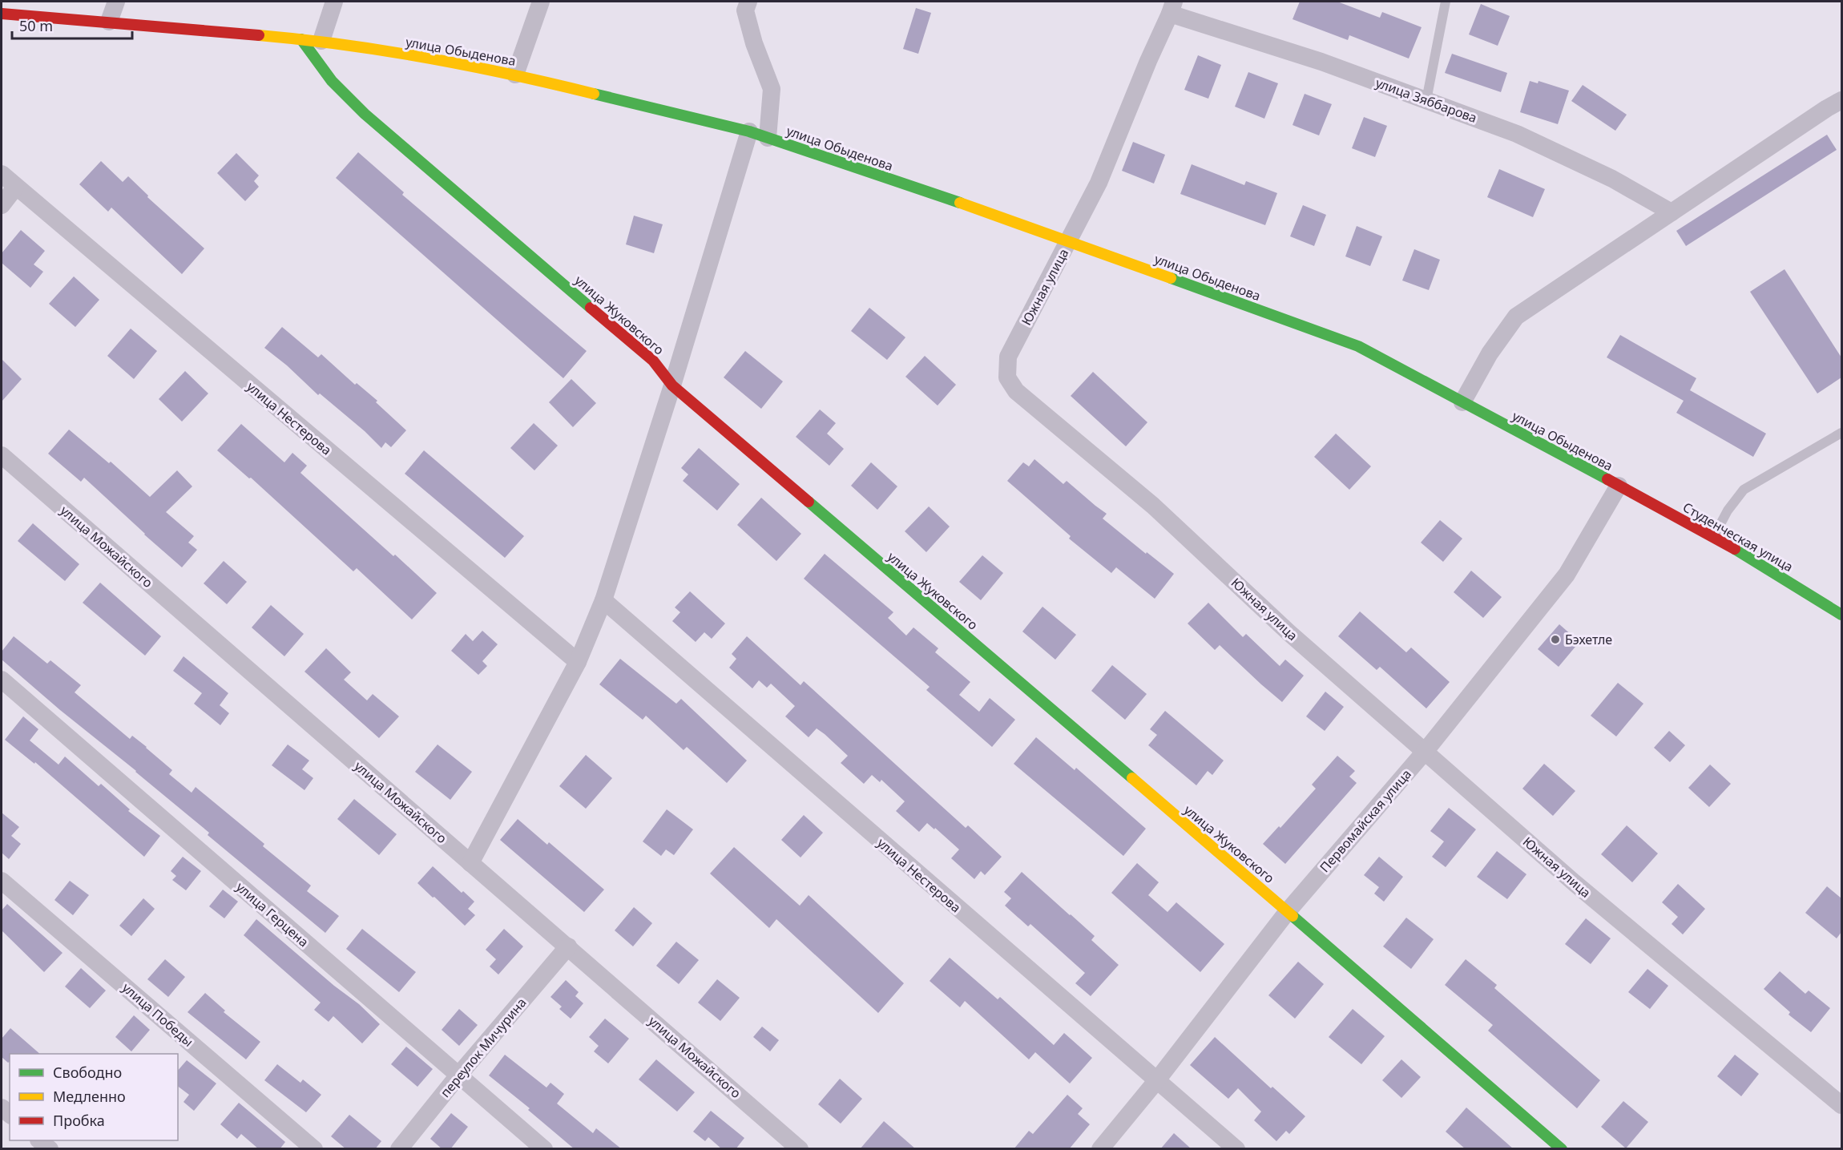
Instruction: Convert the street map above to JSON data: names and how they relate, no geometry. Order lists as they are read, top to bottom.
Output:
{
  "streets": {
    "street": [
      "улица Обыденова",
      "улица Зяббарова",
      "Южная улица",
      "улица Жуковского",
      "улица Нестерова",
      "Студенческая улица",
      "улица Можайского",
      "Первомайская улица",
      "улица Герцена",
      "улица Победы",
      "переулок Мичурина"
    ]
  },
  "crossings": [
    ["улица Обыденова", "Южная улица"],
    ["улица Обыденова", "улица Жуковского"],
    ["улица Обыденова", "Студенческая улица"],
    ["улица Обыденова", "Первомайская улица"],
    ["улица Зяббарова", "Южная улица"],
    ["Южная улица", "Первомайская улица"],
    ["улица Жуковского", "Первомайская улица"],
    ["улица Нестерова", "Первомайская улица"],
    ["Студенческая улица", "Первомайская улица"],
    ["улица Можайского", "переулок Мичурина"],
    ["улица Герцена", "переулок Мичурина"]
  ],
  "places": ["Бэхетле"],
  "legend": ["Свободно", "Медленно", "Пробка"],
  "scale_bar": "50 m"
}
